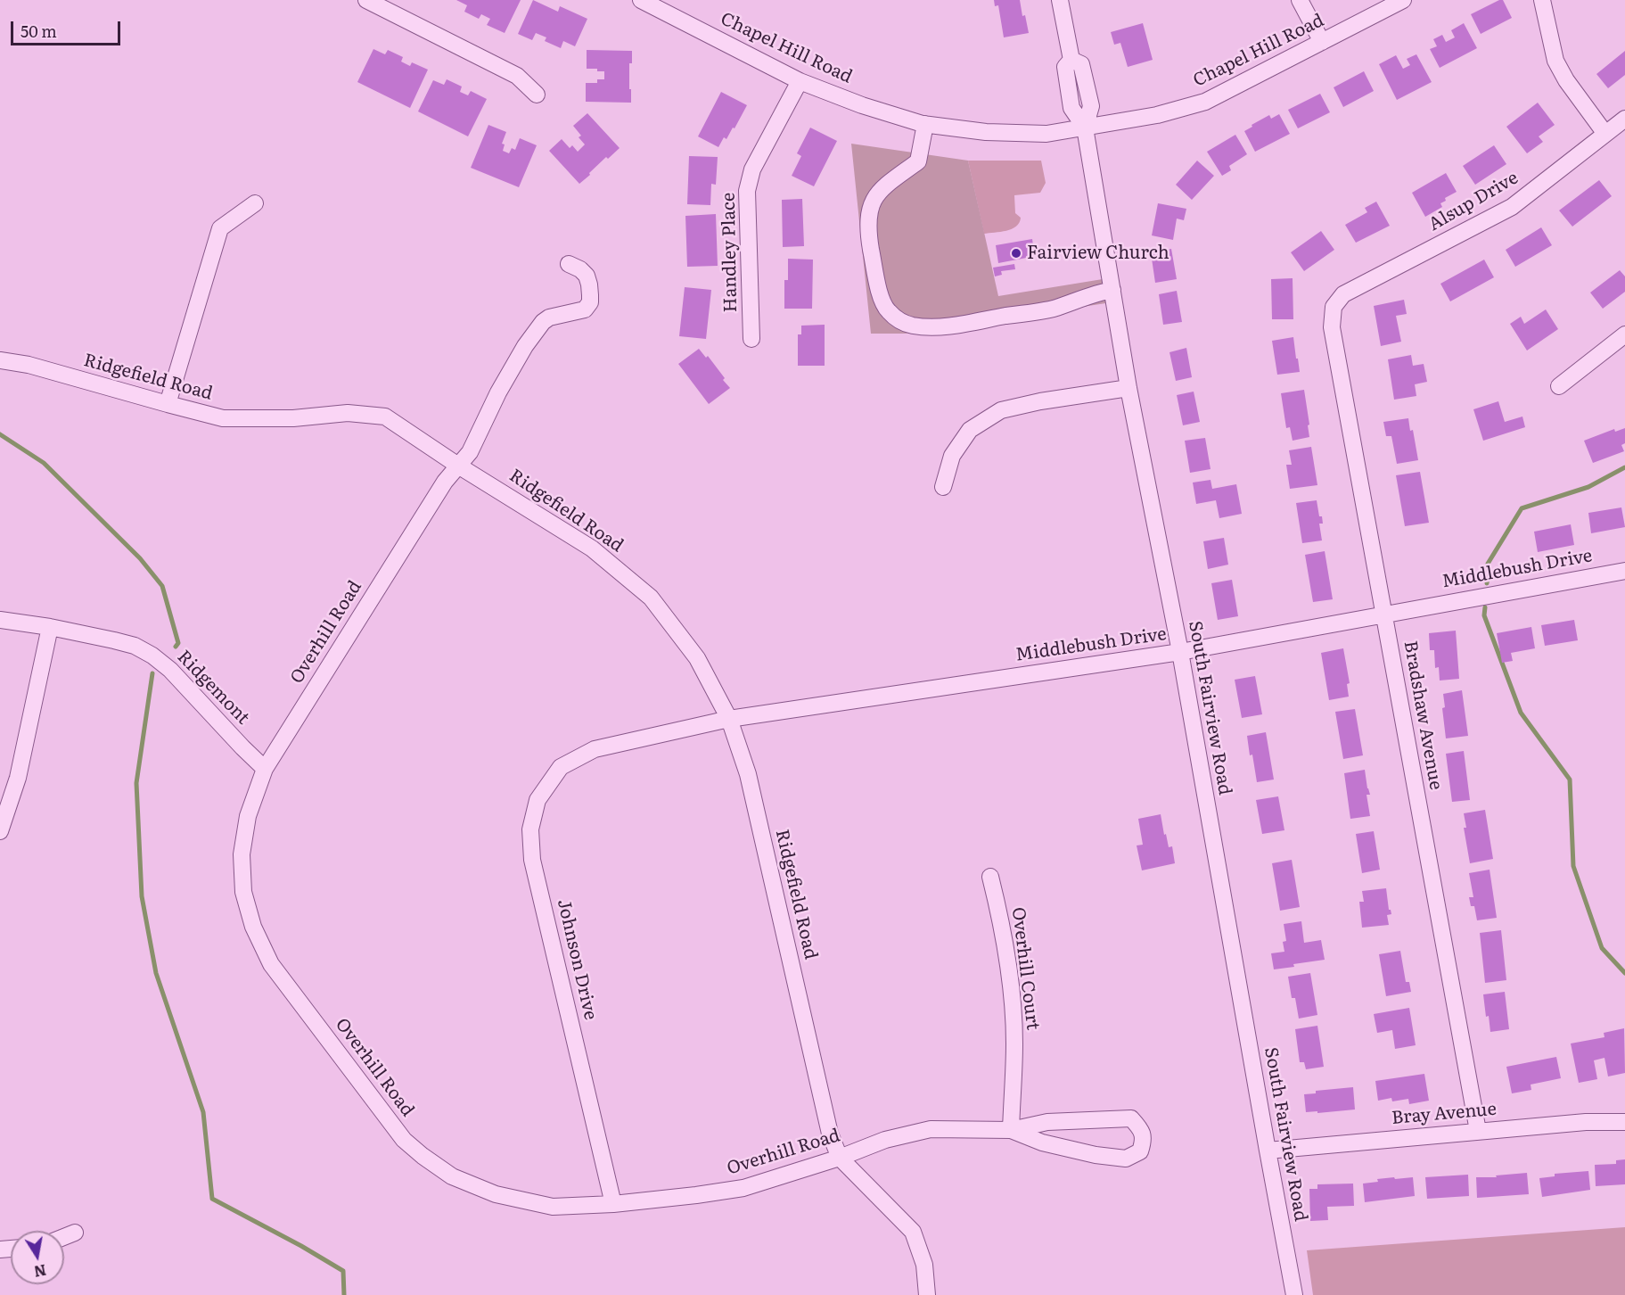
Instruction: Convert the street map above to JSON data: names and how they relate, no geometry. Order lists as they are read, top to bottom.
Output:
{
  "streets": {
    "street": [
      "Chapel Hill Road",
      "Alsup Drive",
      "Handley Place",
      "Ridgefield Road",
      "Middlebush Drive",
      "Overhill Road",
      "Ridgemont",
      "South Fairview Road",
      "Bradshaw Avenue",
      "Johnson Drive",
      "Overhill Court",
      "Bray Avenue"
    ]
  },
  "crossings": [
    ["Chapel Hill Road", "Handley Place"],
    ["Chapel Hill Road", "South Fairview Road"],
    ["Alsup Drive", "Bradshaw Avenue"],
    ["Ridgefield Road", "Middlebush Drive"],
    ["Ridgefield Road", "Overhill Road"],
    ["Middlebush Drive", "South Fairview Road"],
    ["Middlebush Drive", "Bradshaw Avenue"],
    ["Middlebush Drive", "Johnson Drive"],
    ["Overhill Road", "Ridgemont"],
    ["Overhill Road", "Johnson Drive"],
    ["Overhill Road", "Overhill Court"],
    ["South Fairview Road", "Bray Avenue"],
    ["Bradshaw Avenue", "Bray Avenue"]
  ],
  "places": ["Fairview Church"],
  "scale_bar": "50 m",
  "north": "bottom"
}
